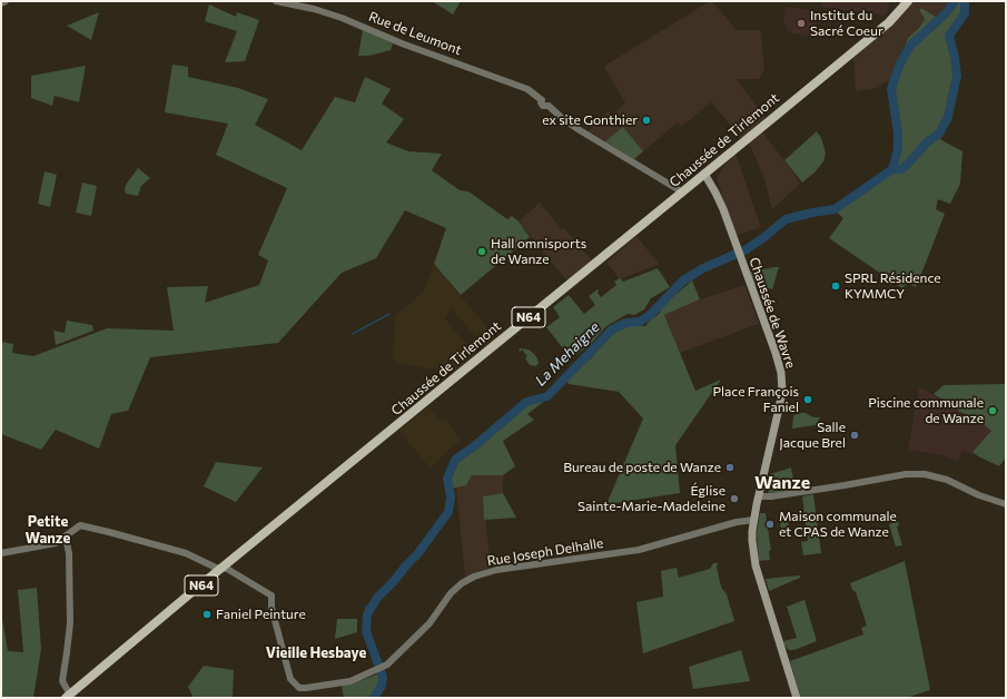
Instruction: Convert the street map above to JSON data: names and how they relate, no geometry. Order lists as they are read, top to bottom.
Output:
{
  "streets": {
    "main road": ["Chaussée de Tirlemont", "Chaussée de Wavre", "N64"],
    "street": ["Rue de Leumont", "Rue Joseph Delhalle"]
  },
  "crossings": [
    ["Rue de Leumont", "Chaussée de Tirlemont"],
    ["Chaussée de Tirlemont", "Chaussée de Wavre"],
    ["Chaussée de Tirlemont", "Rue Joseph Delhalle"],
    ["Chaussée de Wavre", "Rue Joseph Delhalle"]
  ],
  "districts": ["Wanze", "Petite Wanze", "Vieille Hesbaye"],
  "water": ["La Mehaigne"],
  "places": [
    "Institut du Sacré Coeur",
    "ex site Gonthier",
    "Hall omnisports de Wanze",
    "SPRL Résidence KYMMCY",
    "Place François Faniel",
    "Piscine communale de Wanze",
    "Salle Jacque Brel",
    "Bureau de poste de Wanze",
    "Église Sainte-Marie-Madeleine",
    "Maison communale et CPAS de Wanze",
    "Faniel Peinture"
  ]
}
